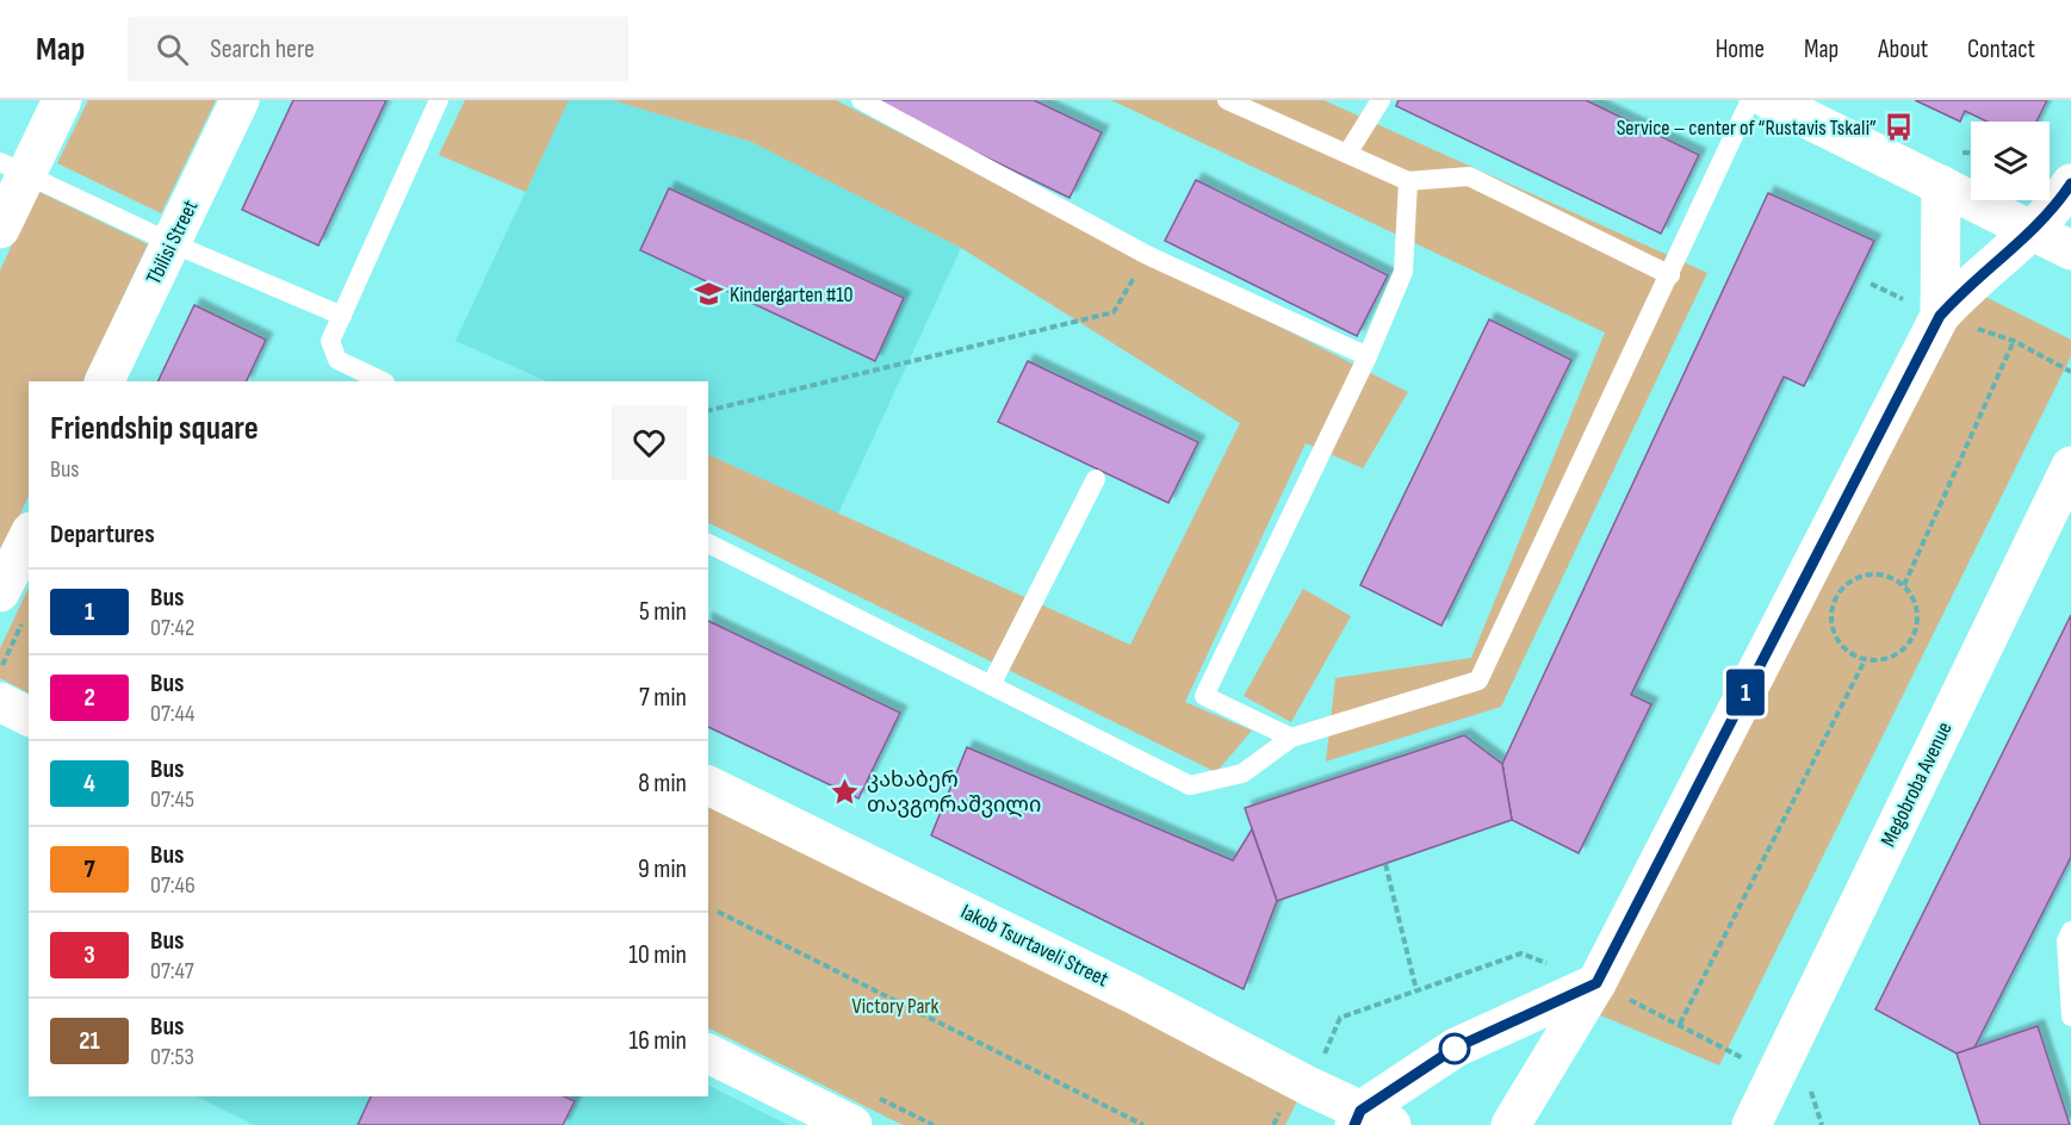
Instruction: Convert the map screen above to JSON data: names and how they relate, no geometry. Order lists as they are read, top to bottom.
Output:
{
  "streets": {
    "main road": ["Tbilisi Street", "Megobroba Avenue", "Iakob Tsurtaveli Street"]
  },
  "parks": ["Victory Park"],
  "places": {
    "bus stop": ["Service – center of “Rustavis Tskali”"],
    "school or university": ["Kindergarten #10"],
    "place": ["კახაბერ თავგორაშვილი"]
  },
  "lines": ["bus line 1"],
  "page": {
    "header": "Map",
    "search": "Search here",
    "nav": [
      "Home",
      "Map",
      "About",
      "Contact"
    ],
    "on_map": "1",
    "heading": [
      ["Friendship square", "Bus"],
      "Departures"
    ],
    "list": [
      {
        "mark": "1",
        "name": "Bus",
        "note": "07:42",
        "value": "5 min"
      },
      {
        "mark": "2",
        "name": "Bus",
        "note": "07:44",
        "value": "7 min"
      },
      {
        "mark": "4",
        "name": "Bus",
        "note": "07:45",
        "value": "8 min"
      },
      {
        "mark": "7",
        "name": "Bus",
        "note": "07:46",
        "value": "9 min"
      },
      {
        "mark": "3",
        "name": "Bus",
        "note": "07:47",
        "value": "10 min"
      },
      {
        "mark": "21",
        "name": "Bus",
        "note": "07:53",
        "value": "16 min"
      }
    ]
  }
}
